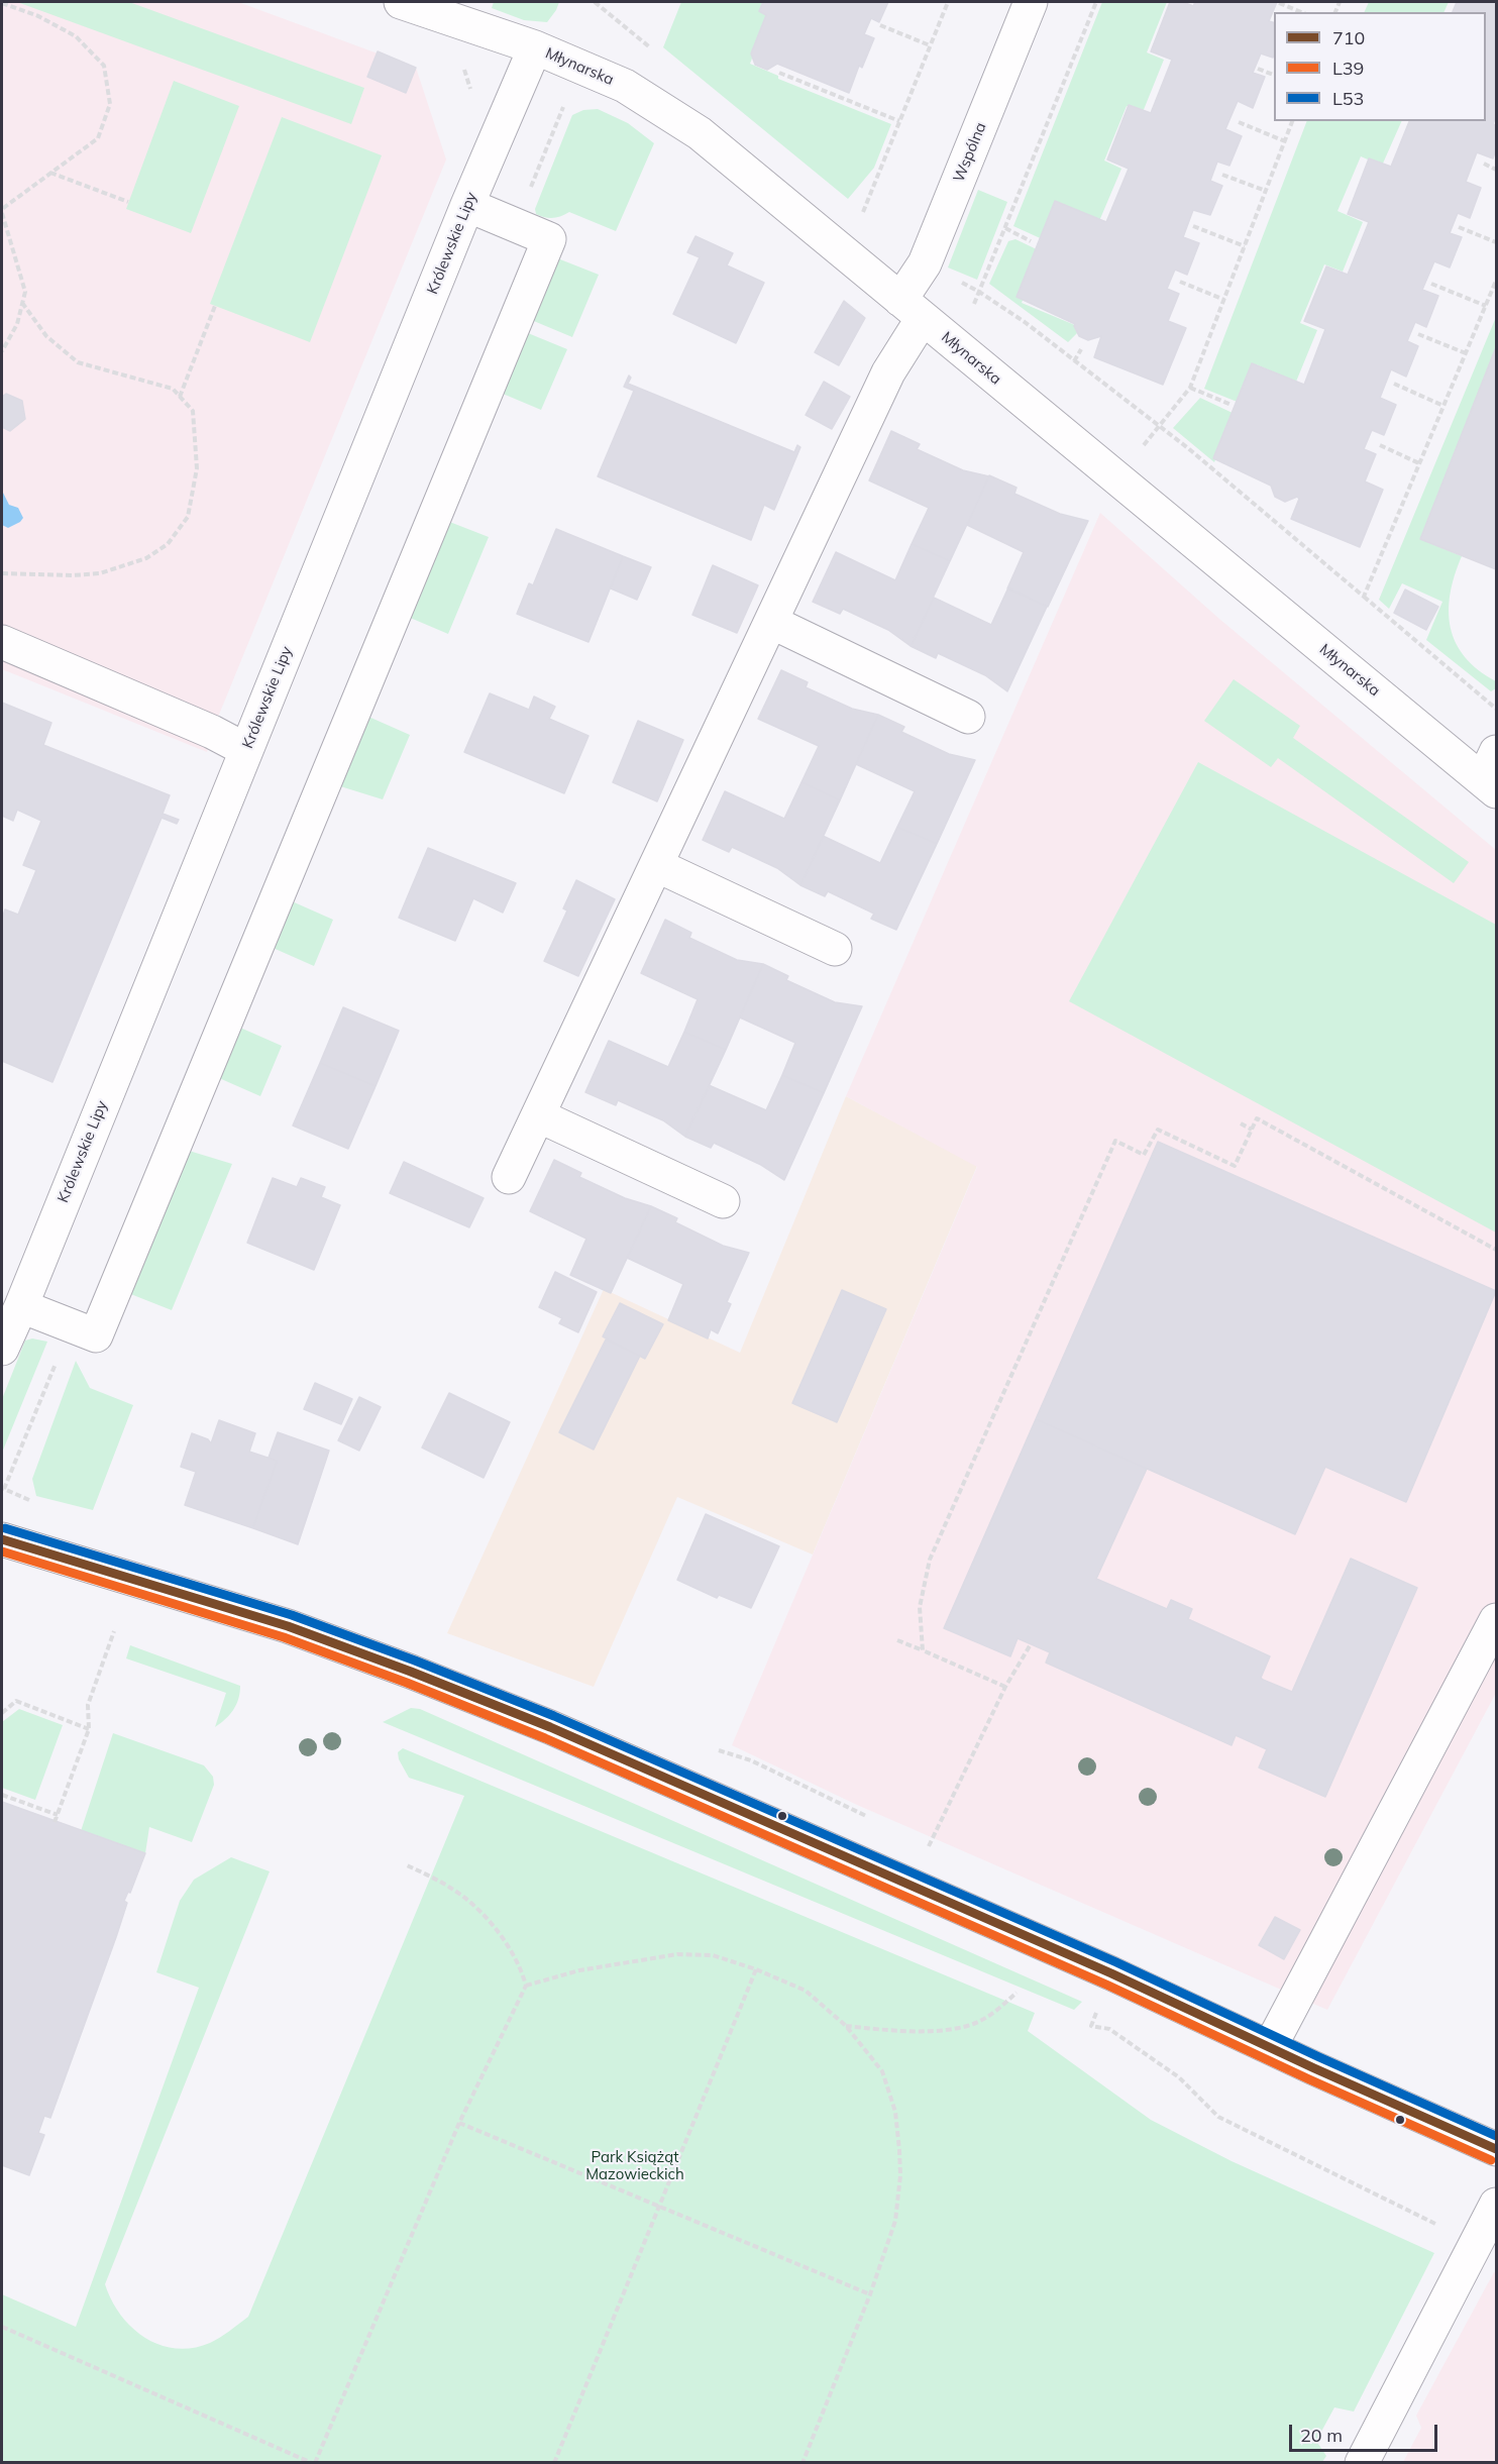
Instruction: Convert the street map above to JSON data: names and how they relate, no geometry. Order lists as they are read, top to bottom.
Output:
{
  "streets": {
    "street": ["Młynarska", "Wspólna", "Królewskie Lipy"]
  },
  "crossings": [
    ["Młynarska", "Wspólna"],
    ["Młynarska", "Królewskie Lipy"]
  ],
  "parks": ["Park Książąt Mazowieckich"],
  "lines": ["transit line L53", "transit line 710", "transit line L39"],
  "legend": ["710", "L39", "L53"],
  "scale_bar": "20 m"
}
